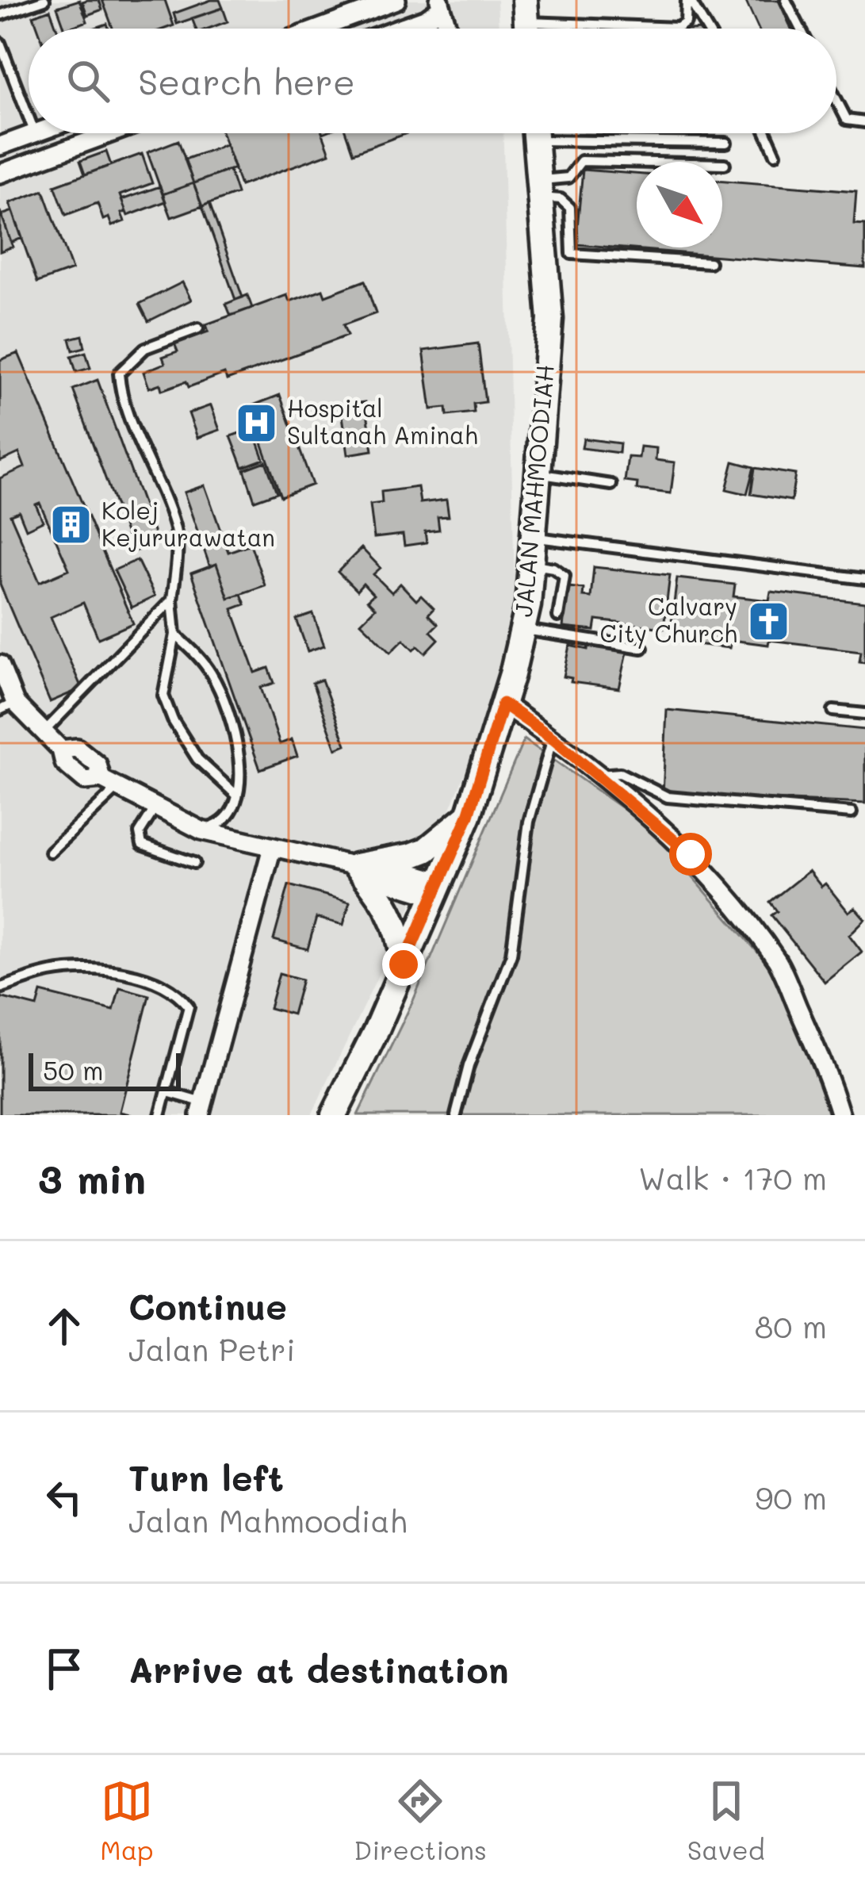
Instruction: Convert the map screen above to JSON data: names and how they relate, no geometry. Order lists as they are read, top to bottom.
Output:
{
  "streets": {
    "main road": ["JALAN MAHMOODIAH"]
  },
  "places": {
    "hospital": ["Hospital Sultanah Aminah"],
    "building": ["Kolej Kejururawatan"],
    "church": ["Calvary City Church"]
  },
  "scale_bar": "50 m",
  "north": "bottom right",
  "page": {
    "search": "Search here",
    "scale": "50 m",
    "heading": ["3 min", "Walk · 170 m"],
    "list": [
      ["Continue", "Jalan Petri", "80 m"],
      ["Turn left", "Jalan Mahmoodiah", "90 m"],
      "Arrive at destination"
    ],
    "nav": ["Map", "Directions", "Saved"]
  }
}
